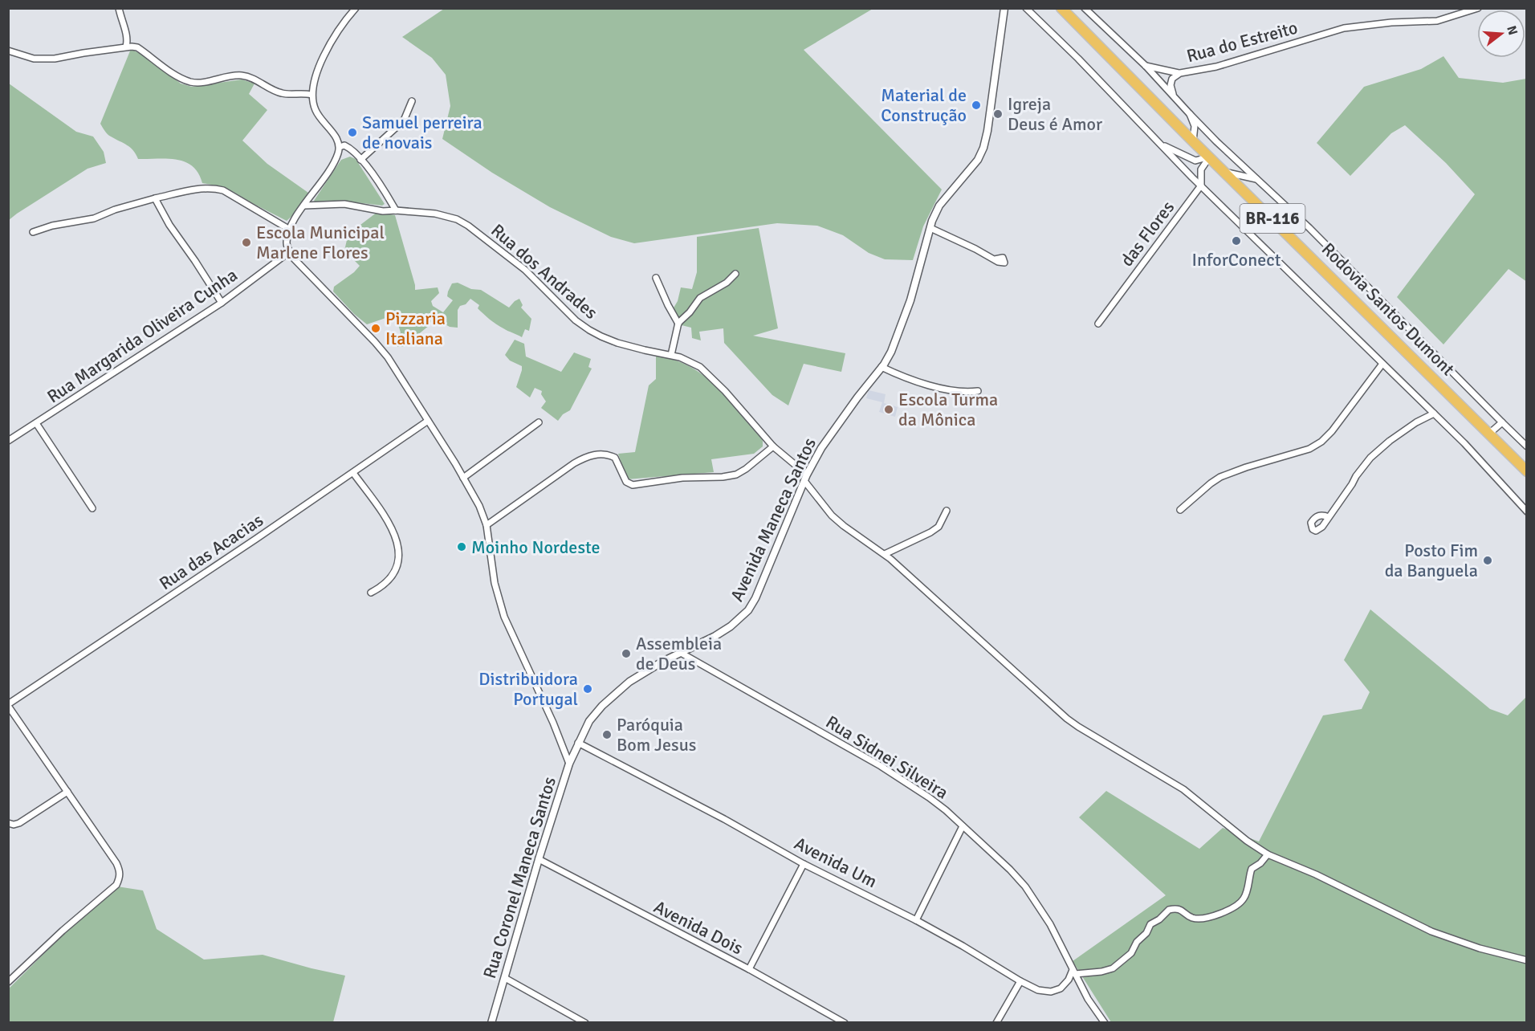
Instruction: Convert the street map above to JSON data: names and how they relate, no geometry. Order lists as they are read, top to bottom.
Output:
{
  "streets": {
    "highway": ["BR-116", "Rodovia Santos Dumont"],
    "street": [
      "Rua do Estreito",
      "das Flores",
      "Rua dos Andrades",
      "Rua Margarida Oliveira Cunha",
      "Avenida Maneca Santos",
      "Rua das Acacias",
      "Rua Sidnei Silveira",
      "Avenida Um",
      "Rua Coronel Maneca Santos",
      "Avenida Dois"
    ]
  },
  "crossings": [
    ["das Flores", "Rodovia Santos Dumont"],
    ["Rua dos Andrades", "Avenida Maneca Santos"],
    ["Avenida Maneca Santos", "Rua Sidnei Silveira"],
    ["Avenida Maneca Santos", "Avenida Um"],
    ["Avenida Maneca Santos", "Rua Coronel Maneca Santos"],
    ["Rua Sidnei Silveira", "Avenida Um"],
    ["Avenida Um", "Rua Coronel Maneca Santos"],
    ["Rua Coronel Maneca Santos", "Avenida Dois"]
  ],
  "places": [
    "Material de Construção",
    "Igreja Deus é Amor",
    "Samuel perreira de novais",
    "InforConect",
    "Escola Municipal Marlene Flores",
    "Pizzaria Italiana",
    "Escola Turma da Mônica",
    "Moinho Nordeste",
    "Posto Fim da Banguela",
    "Assembleia de Deus",
    "Distribuidora Portugal",
    "Paróquia Bom Jesus"
  ],
  "north": "right"
}
